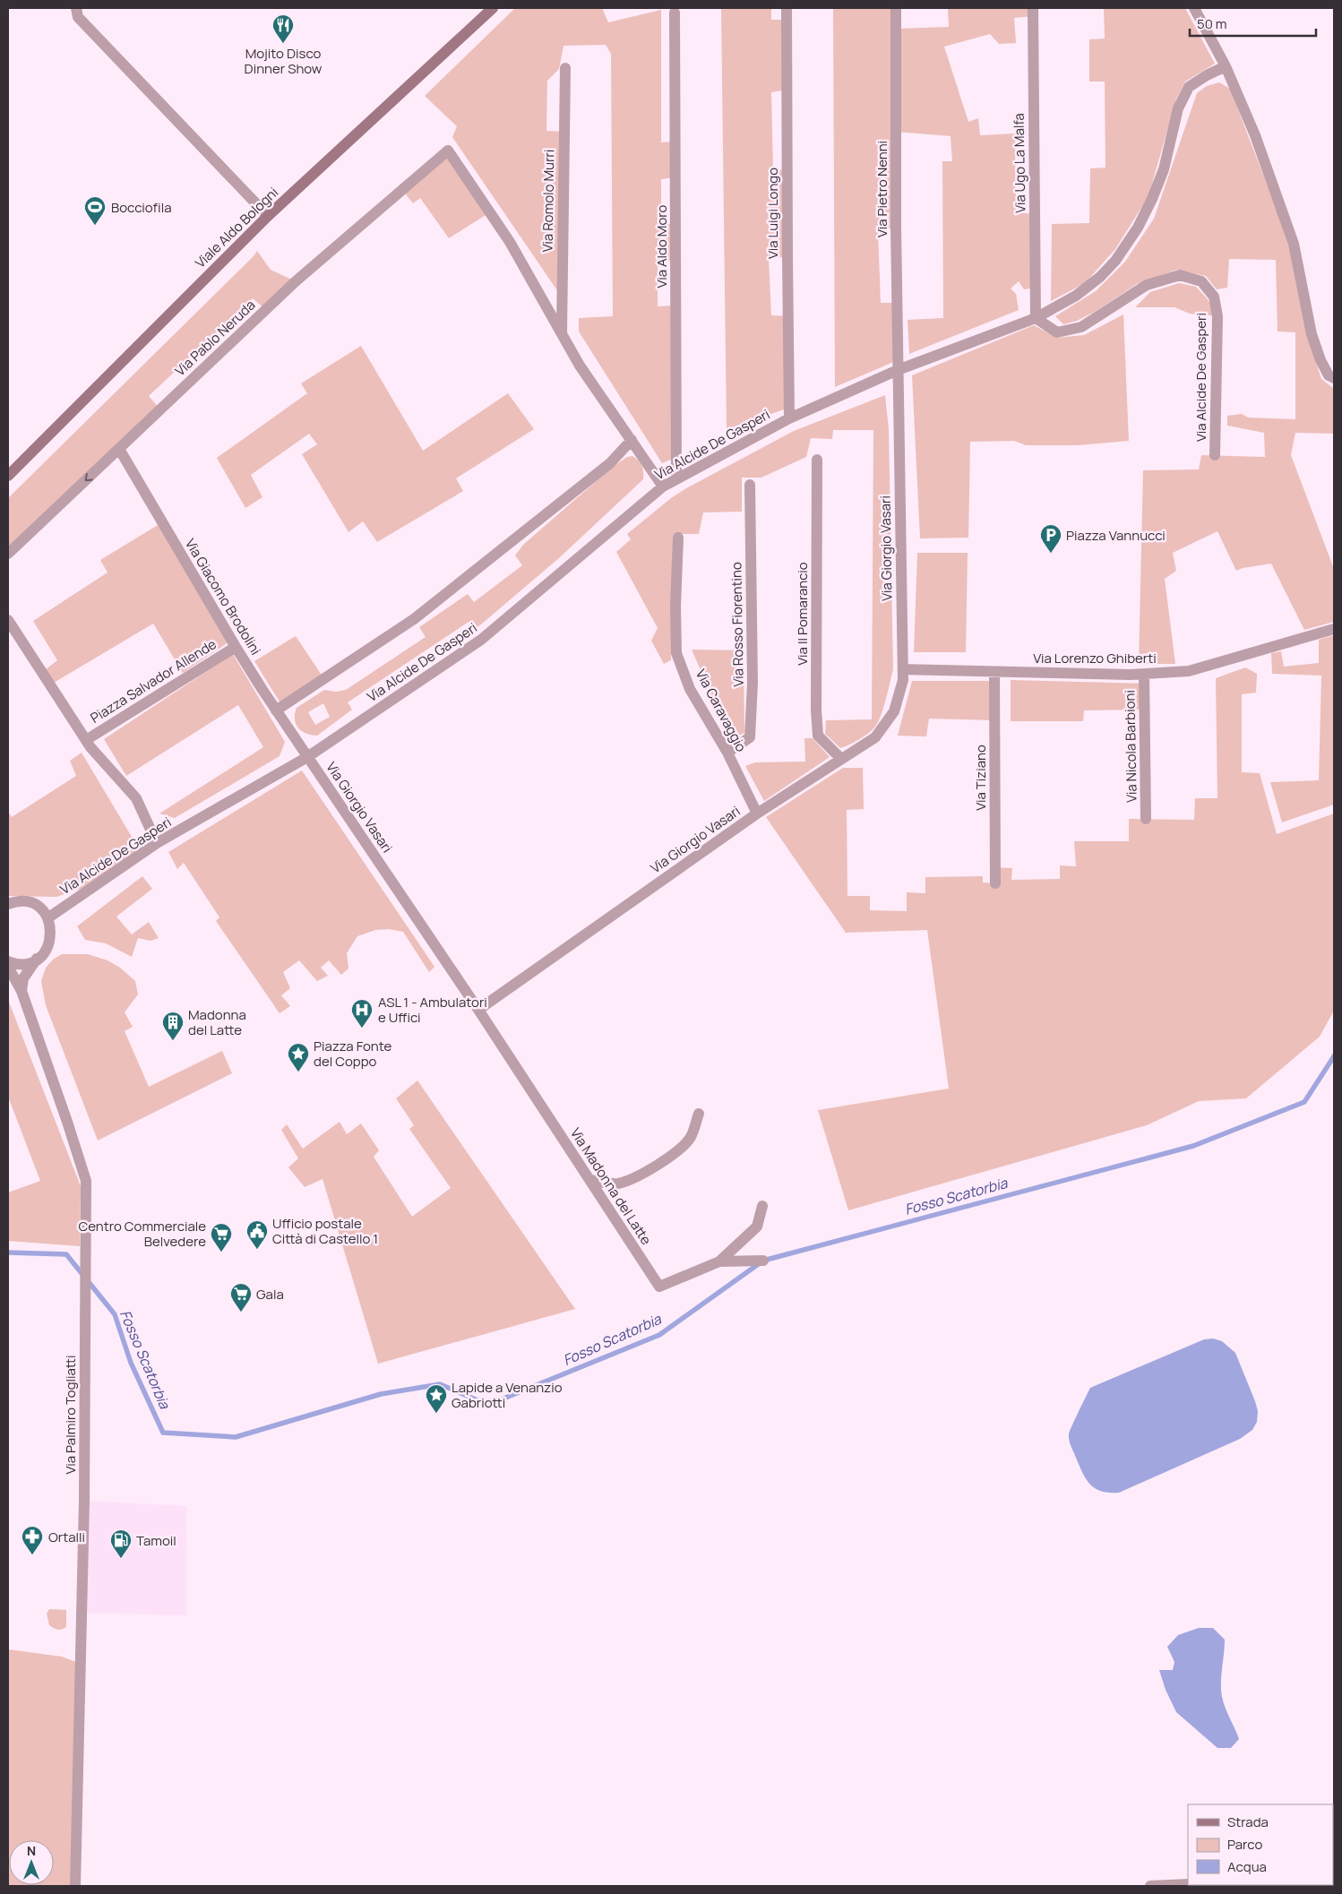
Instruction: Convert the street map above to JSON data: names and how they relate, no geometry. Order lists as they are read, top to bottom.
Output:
{
  "streets": {
    "main road": ["Viale Aldo Bologni"],
    "street": [
      "Via Ugo La Malfa",
      "Via Pietro Nenni",
      "Via Romolo Murri",
      "Via Luigi Longo",
      "Via Aldo Moro",
      "Via Pablo Neruda",
      "Via Alcide De Gasperi",
      "Via Giorgio Vasari",
      "Via Giacomo Brodolini",
      "Via Il Pomarancio",
      "Via Rosso Fiorentino",
      "Via Lorenzo Ghiberti",
      "Piazza Salvador Allende",
      "Via Caravaggio",
      "Via Nicola Barbioni",
      "Via Tiziano",
      "Via Madonna del Latte",
      "Via Palmiro Togliatti"
    ]
  },
  "crossings": [
    ["Via Ugo La Malfa", "Via Alcide De Gasperi"],
    ["Via Pietro Nenni", "Via Alcide De Gasperi"],
    ["Via Pietro Nenni", "Via Giorgio Vasari"],
    ["Via Romolo Murri", "Via Pablo Neruda"],
    ["Via Luigi Longo", "Via Alcide De Gasperi"],
    ["Via Aldo Moro", "Via Alcide De Gasperi"],
    ["Via Pablo Neruda", "Via Giacomo Brodolini"],
    ["Via Alcide De Gasperi", "Via Giorgio Vasari"],
    ["Via Alcide De Gasperi", "Via Giacomo Brodolini"],
    ["Via Alcide De Gasperi", "Piazza Salvador Allende"],
    ["Via Giorgio Vasari", "Via Giacomo Brodolini"],
    ["Via Giorgio Vasari", "Via Il Pomarancio"],
    ["Via Giorgio Vasari", "Via Lorenzo Ghiberti"],
    ["Via Giorgio Vasari", "Via Caravaggio"],
    ["Via Giorgio Vasari", "Via Madonna del Latte"],
    ["Via Giacomo Brodolini", "Piazza Salvador Allende"],
    ["Via Rosso Fiorentino", "Via Caravaggio"],
    ["Via Lorenzo Ghiberti", "Via Nicola Barbioni"],
    ["Via Lorenzo Ghiberti", "Via Tiziano"]
  ],
  "water": ["Fosso Scatorbia"],
  "places": {
    "restaurant": ["Mojito Disco Dinner Show"],
    "sports": ["Bocciofila"],
    "parking": ["Piazza Vannucci"],
    "hospital": ["ASL 1 - Ambulatori e Uffici"],
    "building": ["Madonna del Latte"],
    "place": ["Piazza Fonte del Coppo", "Lapide a Venanzio Gabriotti"],
    "public building": ["Ufficio postale Città di Castello 1"],
    "supermarket": ["Centro Commerciale Belvedere", "Gala"],
    "pharmacy": ["Ortalli"],
    "fuel station": ["Tamoil"]
  },
  "legend": ["Strada", "Parco", "Acqua"],
  "scale_bar": "50 m",
  "north": "top"
}
